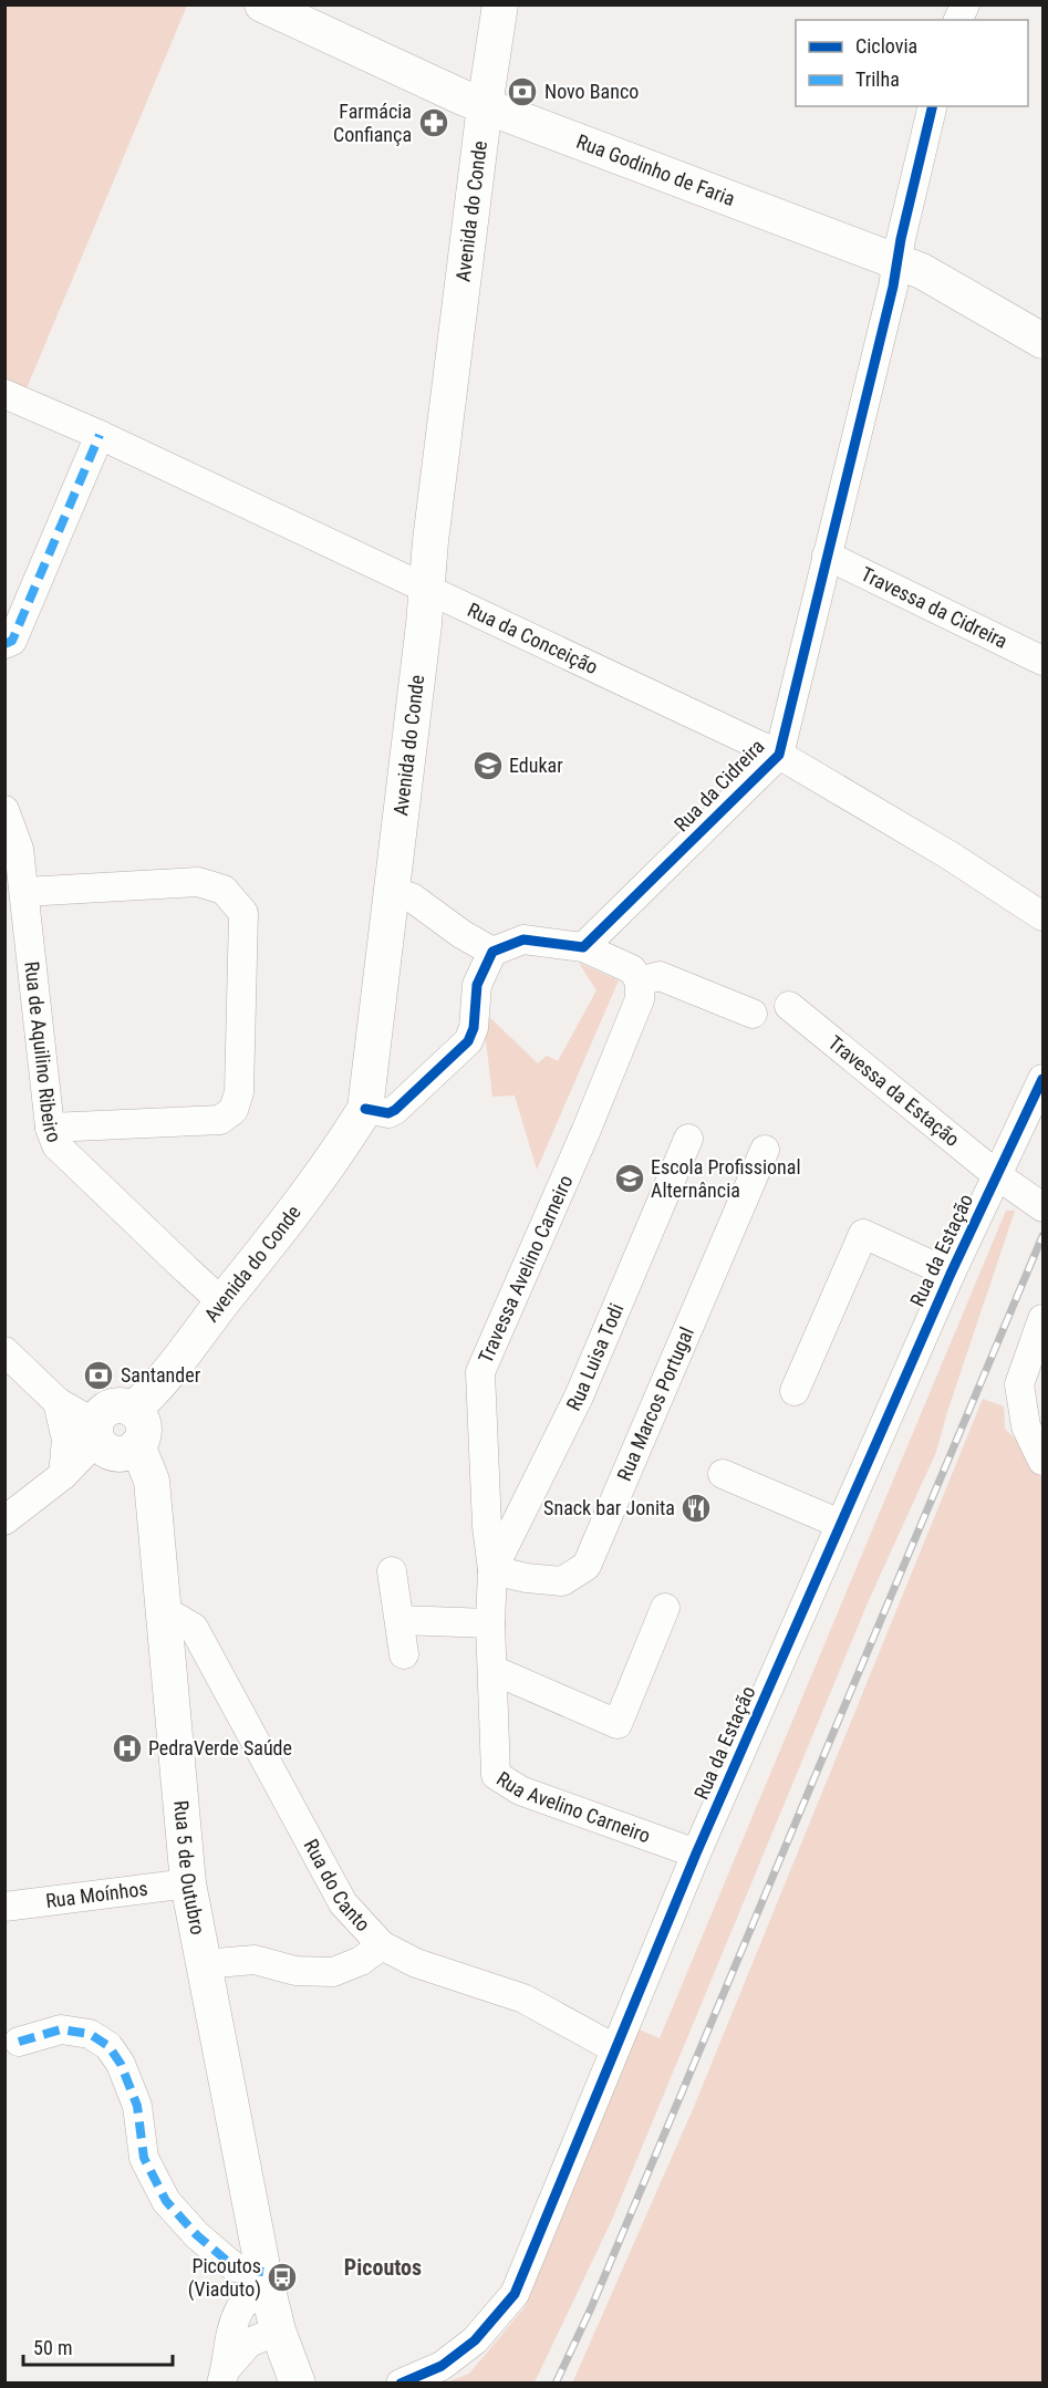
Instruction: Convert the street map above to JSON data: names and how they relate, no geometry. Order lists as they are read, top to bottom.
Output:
{
  "streets": {
    "main road": ["Rua Godinho de Faria", "Avenida do Conde", "Rua 5 de Outubro"],
    "street": [
      "Travessa da Cidreira",
      "Rua da Conceição",
      "Rua da Cidreira",
      "Rua de Aquilino Ribeiro",
      "Travessa da Estação",
      "Rua da Estação",
      "Travessa Avelino Carneiro",
      "Rua Luisa Todi",
      "Rua Marcos Portugal",
      "Rua Avelino Carneiro",
      "Rua do Canto",
      "Rua Moínhos"
    ]
  },
  "crossings": [
    ["Rua Godinho de Faria", "Avenida do Conde"],
    ["Rua Godinho de Faria", "Rua da Cidreira"],
    ["Avenida do Conde", "Rua da Conceição"],
    ["Avenida do Conde", "Rua de Aquilino Ribeiro"],
    ["Avenida do Conde", "Rua 5 de Outubro"],
    ["Travessa da Cidreira", "Rua da Cidreira"],
    ["Rua da Conceição", "Rua da Cidreira"],
    ["Travessa da Estação", "Rua da Estação"],
    ["Rua da Estação", "Rua Avelino Carneiro"],
    ["Rua da Estação", "Rua do Canto"],
    ["Travessa Avelino Carneiro", "Rua Luisa Todi"],
    ["Travessa Avelino Carneiro", "Rua Marcos Portugal"],
    ["Travessa Avelino Carneiro", "Rua Avelino Carneiro"],
    ["Rua Luisa Todi", "Rua Marcos Portugal"],
    ["Rua Luisa Todi", "Rua Avelino Carneiro"],
    ["Rua Marcos Portugal", "Rua Avelino Carneiro"],
    ["Rua 5 de Outubro", "Rua do Canto"],
    ["Rua 5 de Outubro", "Rua Moínhos"]
  ],
  "districts": ["Picoutos"],
  "places": {
    "bank": ["Novo Banco", "Santander"],
    "pharmacy": ["Farmácia Confiança"],
    "school or university": ["Edukar", "Escola Profissional Alternância"],
    "restaurant": ["Snack bar Jonita"],
    "hospital": ["PedraVerde Saúde"],
    "bus stop": ["Picoutos (Viaduto)"]
  },
  "legend": ["Ciclovia", "Trilha"],
  "scale_bar": "50 m"
}
